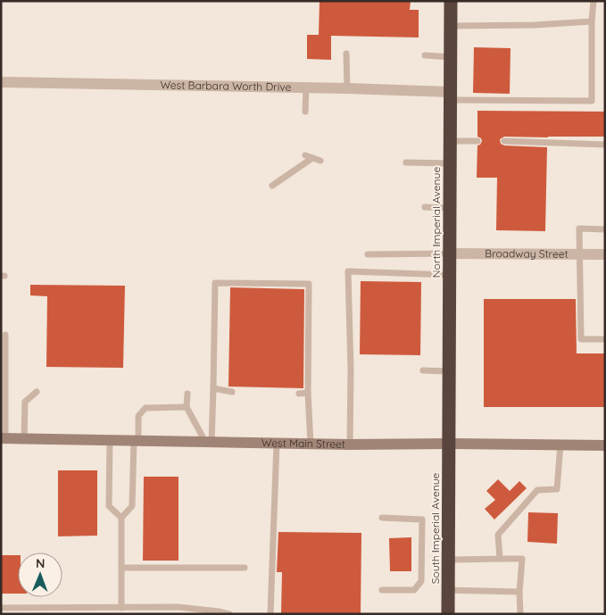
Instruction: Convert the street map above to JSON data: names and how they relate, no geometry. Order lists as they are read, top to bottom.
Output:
{
  "streets": {
    "highway": ["North Imperial Avenue", "South Imperial Avenue"],
    "street": ["West Barbara Worth Drive", "Broadway Street", "West Main Street"]
  },
  "crossings": [
    ["West Barbara Worth Drive", "North Imperial Avenue"],
    ["North Imperial Avenue", "Broadway Street"],
    ["North Imperial Avenue", "West Main Street"],
    ["North Imperial Avenue", "South Imperial Avenue"],
    ["West Main Street", "South Imperial Avenue"]
  ],
  "north": "top"
}
